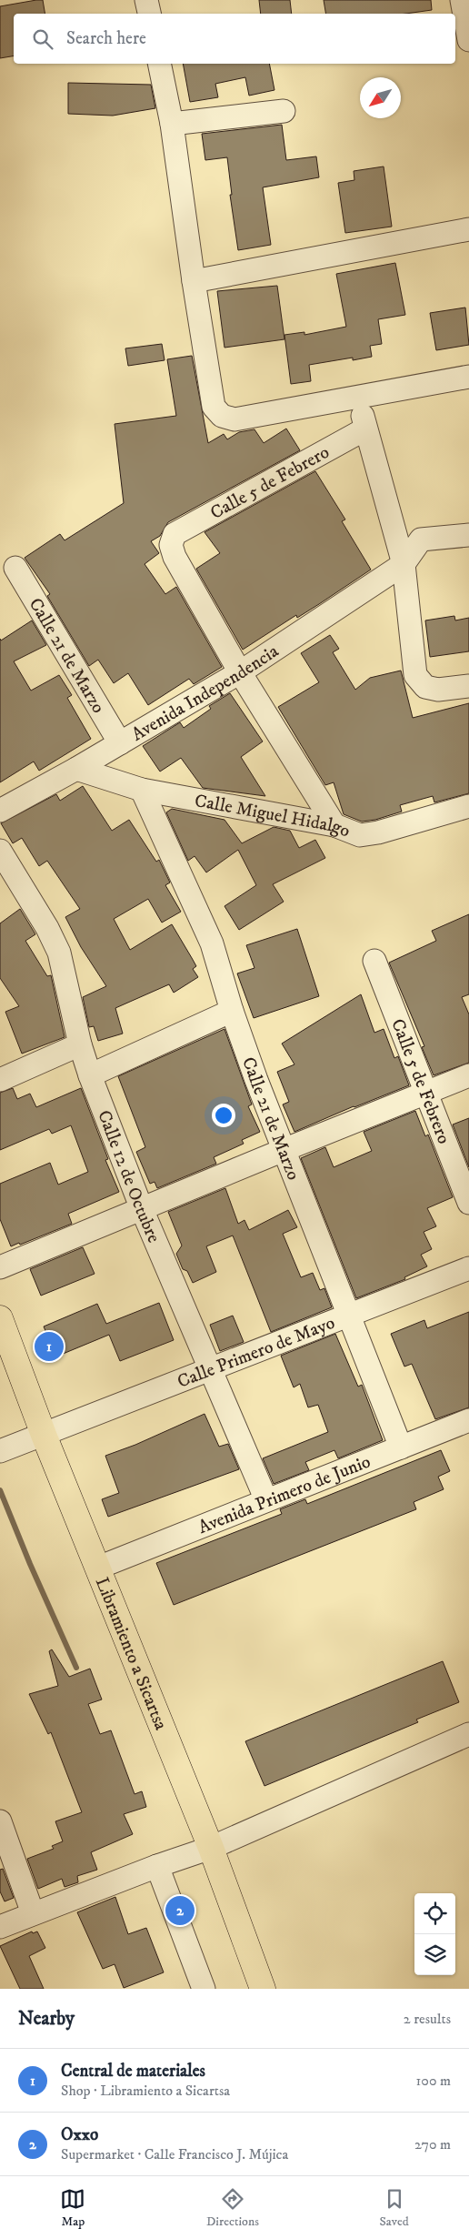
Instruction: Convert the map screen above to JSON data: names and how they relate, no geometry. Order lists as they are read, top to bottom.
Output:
{
  "streets": {
    "main road": ["Libramiento a Sicartsa"],
    "street": [
      "Calle 5 de Febrero",
      "Calle 21 de Marzo",
      "Avenida Independencia",
      "Calle Miguel Hidalgo",
      "Calle 12 de Octubre",
      "Calle Primero de Mayo",
      "Avenida Primero de Junio"
    ]
  },
  "crossings": [
    ["Calle 5 de Febrero", "Avenida Independencia"],
    ["Calle 21 de Marzo", "Avenida Independencia"],
    ["Calle 21 de Marzo", "Calle Miguel Hidalgo"],
    ["Calle 21 de Marzo", "Calle Primero de Mayo"],
    ["Calle 21 de Marzo", "Avenida Primero de Junio"],
    ["Avenida Independencia", "Calle Miguel Hidalgo"],
    ["Calle 12 de Octubre", "Calle Primero de Mayo"],
    ["Calle 12 de Octubre", "Avenida Primero de Junio"],
    ["Calle Primero de Mayo", "Libramiento a Sicartsa"],
    ["Avenida Primero de Junio", "Libramiento a Sicartsa"]
  ],
  "north": "bottom left",
  "page": {
    "search": "Search here",
    "pins": ["1", "2"],
    "heading": ["Nearby", "2 results"],
    "list": [
      {
        "mark": "1",
        "name": "Central de materiales",
        "note": "Shop · Libramiento a Sicartsa",
        "value": "100 m"
      },
      {
        "mark": "2",
        "name": "Oxxo",
        "note": "Supermarket · Calle Francisco J. Mújica",
        "value": "270 m"
      }
    ],
    "nav": ["Map", "Directions", "Saved"]
  }
}
